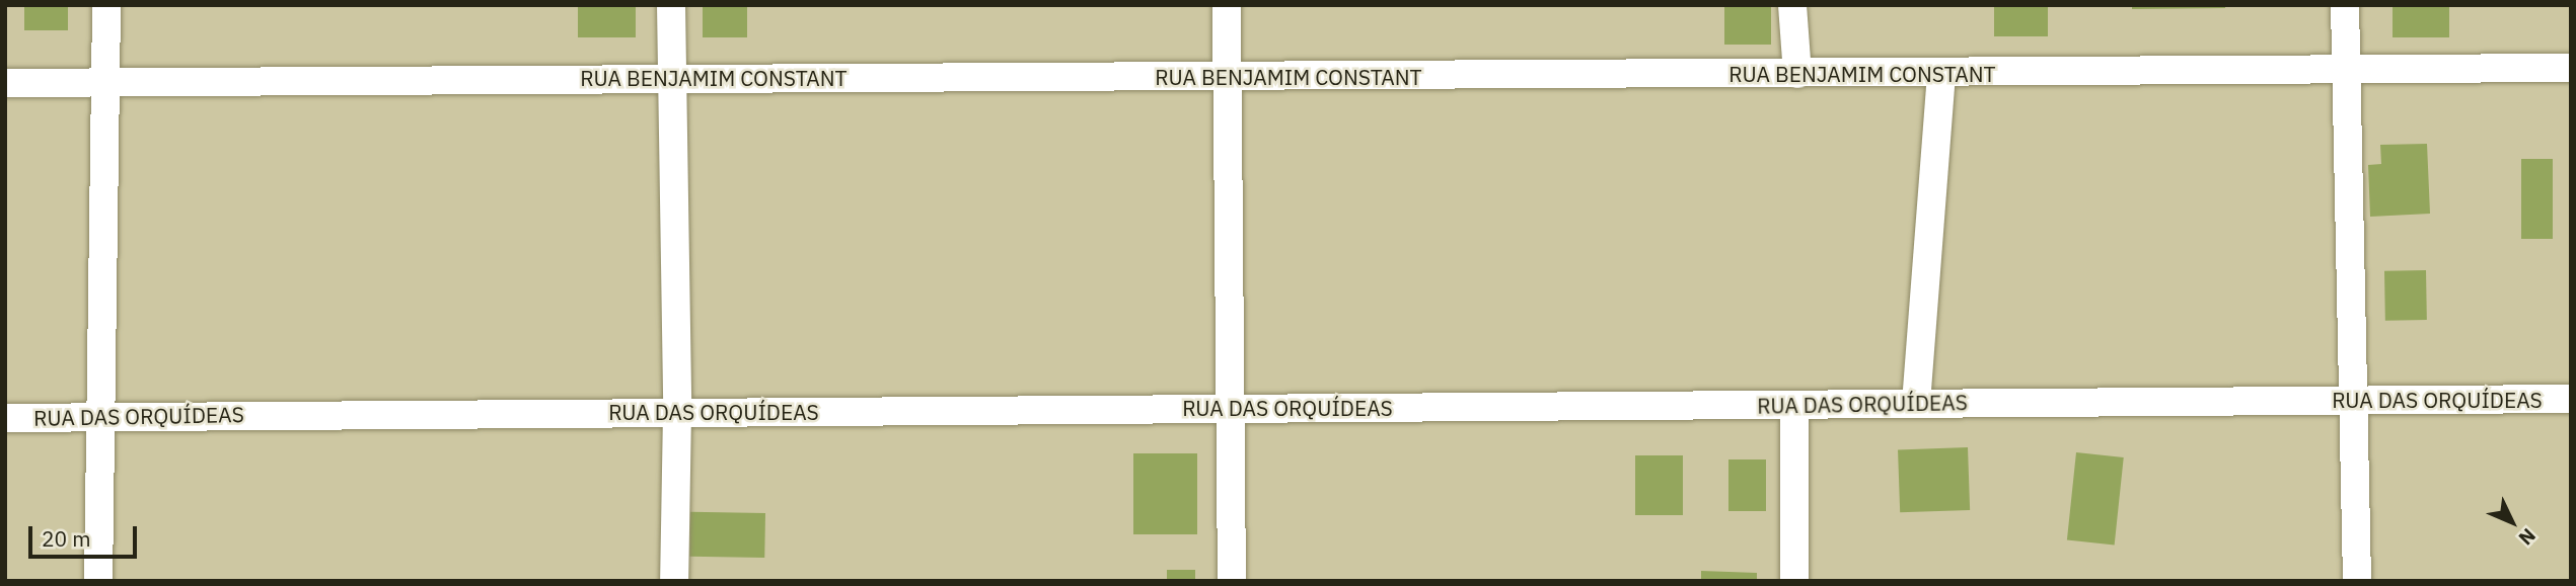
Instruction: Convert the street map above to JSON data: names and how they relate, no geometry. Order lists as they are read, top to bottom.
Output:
{
  "streets": {
    "street": ["RUA BENJAMIM CONSTANT", "RUA DAS ORQUÍDEAS"]
  },
  "scale_bar": "20 m",
  "north": "bottom right"
}
